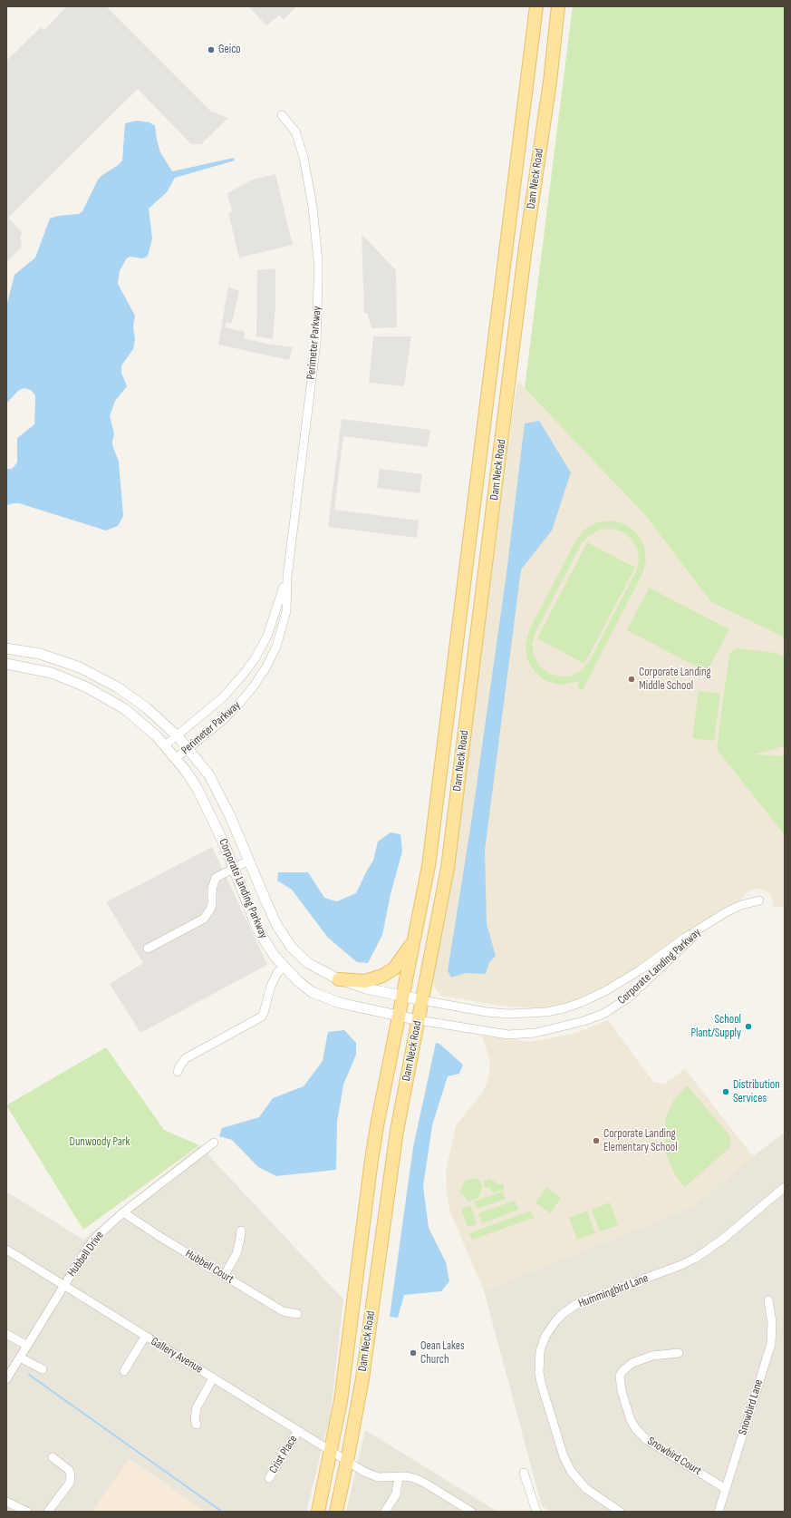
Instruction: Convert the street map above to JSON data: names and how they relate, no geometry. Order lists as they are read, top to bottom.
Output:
{
  "streets": {
    "main road": ["Dam Neck Road"],
    "street": [
      "Perimeter Parkway",
      "Corporate Landing Parkway",
      "Hubbell Drive",
      "Hubbell Court",
      "Hummingbird Lane",
      "Gallery Avenue",
      "Snowbird Lane",
      "Crist Place",
      "Snowbird Court"
    ]
  },
  "crossings": [
    ["Dam Neck Road", "Corporate Landing Parkway"],
    ["Dam Neck Road", "Gallery Avenue"],
    ["Perimeter Parkway", "Corporate Landing Parkway"],
    ["Hubbell Drive", "Hubbell Court"],
    ["Hubbell Drive", "Gallery Avenue"],
    ["Gallery Avenue", "Crist Place"],
    ["Snowbird Lane", "Snowbird Court"]
  ],
  "parks": ["Dunwoody Park"],
  "places": [
    "Geico",
    "Corporate Landing Middle School",
    "School Plant/Supply",
    "Distribution Services",
    "Corporate Landing Elementary School",
    "Oean Lakes Church"
  ]
}
